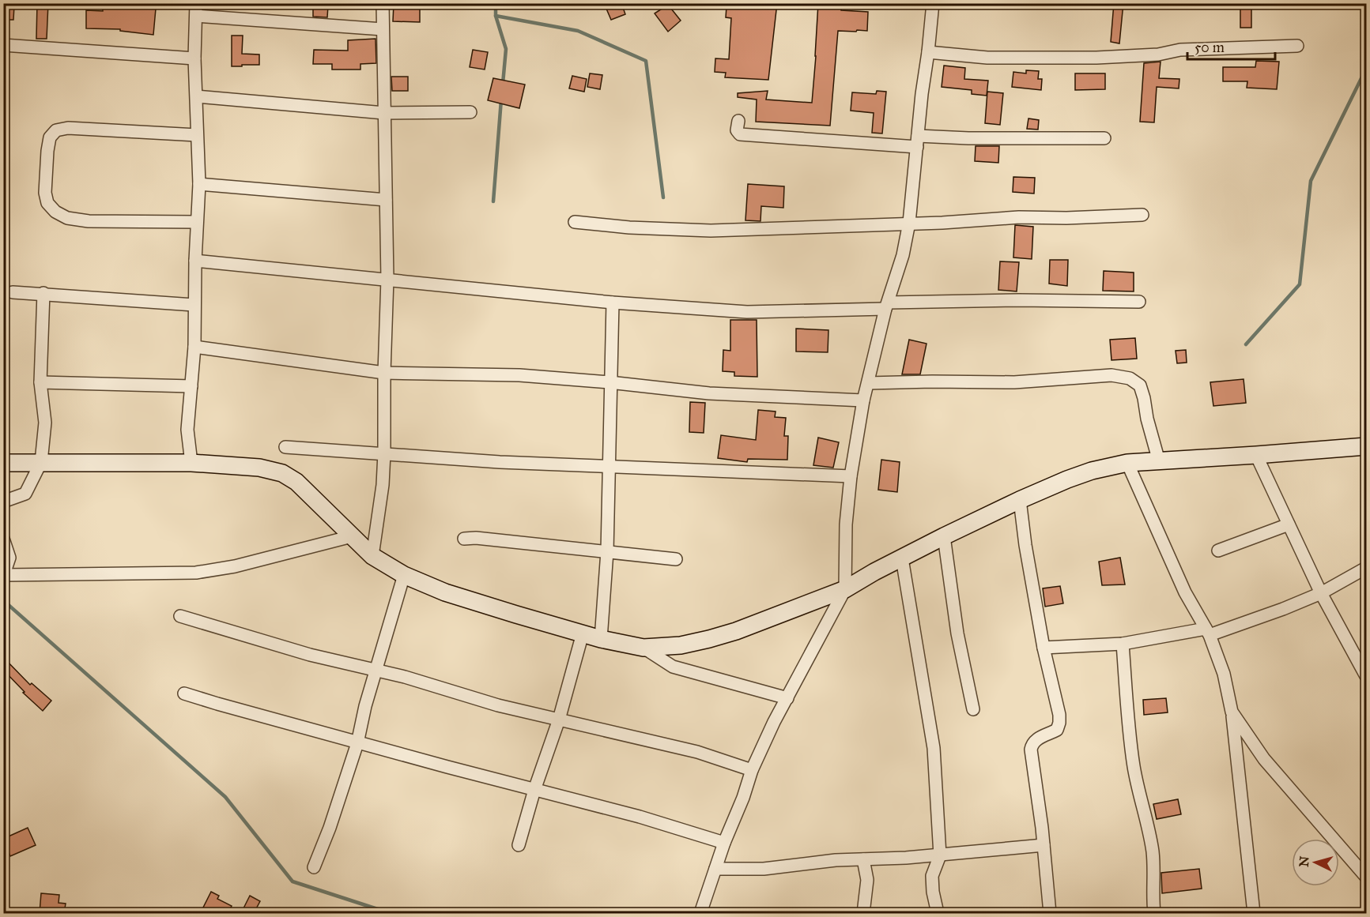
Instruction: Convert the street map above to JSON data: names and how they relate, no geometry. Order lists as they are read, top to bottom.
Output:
{
  "scale_bar": "50 m",
  "north": "left"
}
